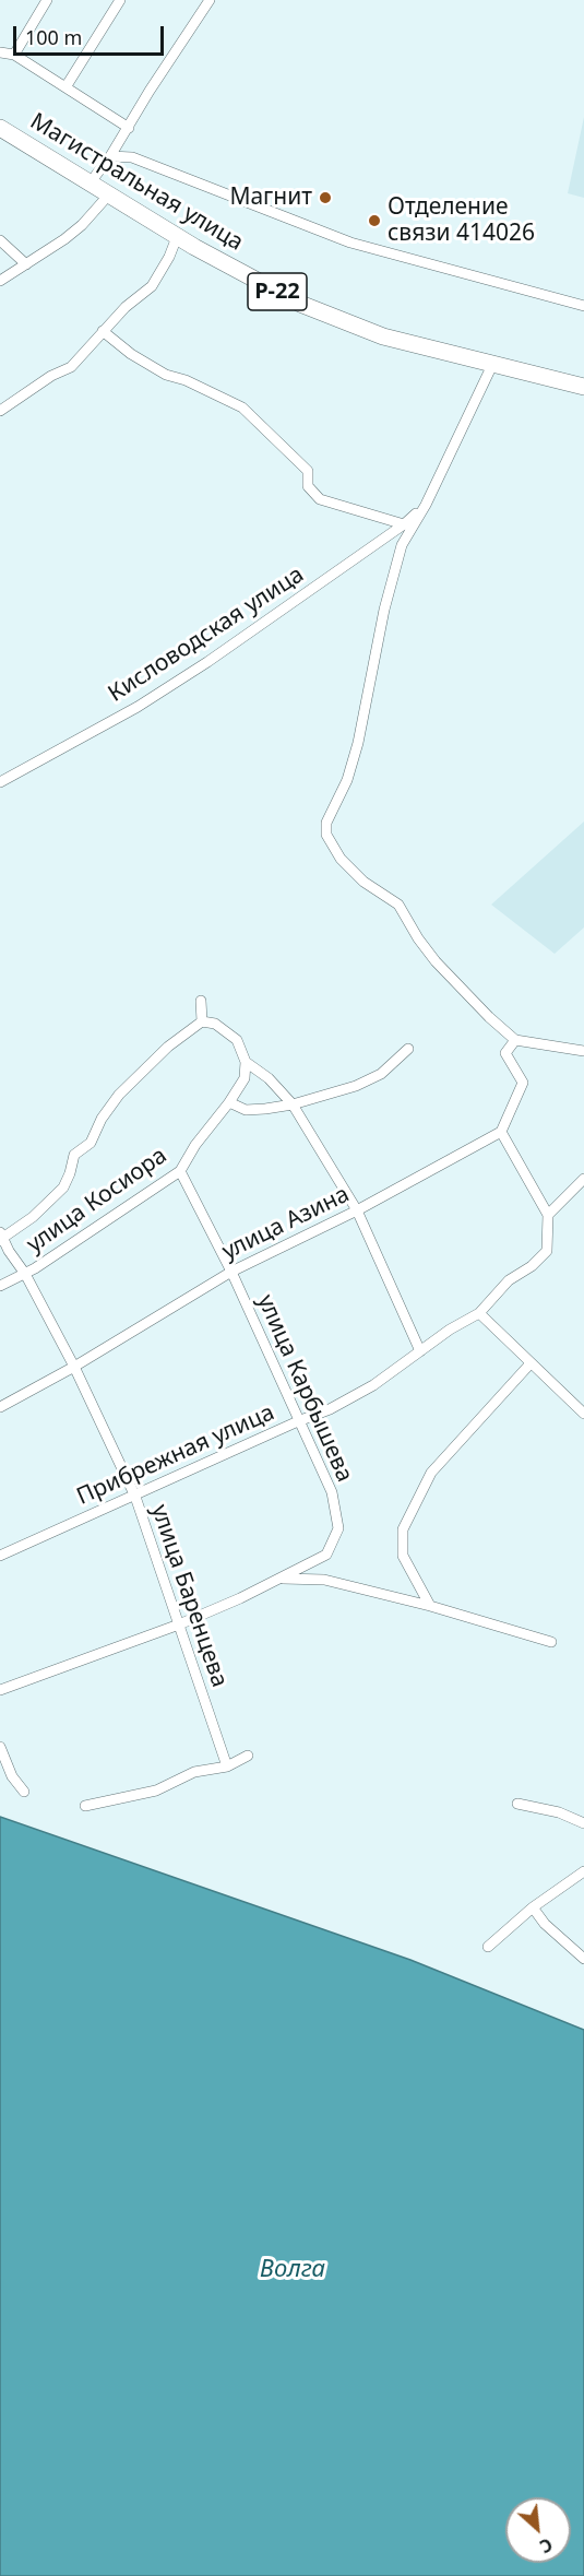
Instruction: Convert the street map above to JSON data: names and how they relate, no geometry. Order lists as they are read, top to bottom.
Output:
{
  "streets": {
    "highway": ["Магистральная улица", "Р-22"],
    "street": [
      "Кисловодская улица",
      "улица Косиора",
      "улица Азина",
      "улица Карбышева",
      "Прибрежная улица",
      "улица Баренцева"
    ]
  },
  "crossings": [
    ["улица Косиора", "улица Карбышева"],
    ["улица Косиора", "улица Баренцева"],
    ["улица Азина", "улица Карбышева"],
    ["улица Азина", "улица Баренцева"],
    ["улица Карбышева", "Прибрежная улица"],
    ["улица Карбышева", "улица Баренцева"],
    ["Прибрежная улица", "улица Баренцева"]
  ],
  "water": ["Волга"],
  "places": ["Магнит", "Отделение связи 414026"],
  "scale_bar": "100 m",
  "north": "bottom right"
}
